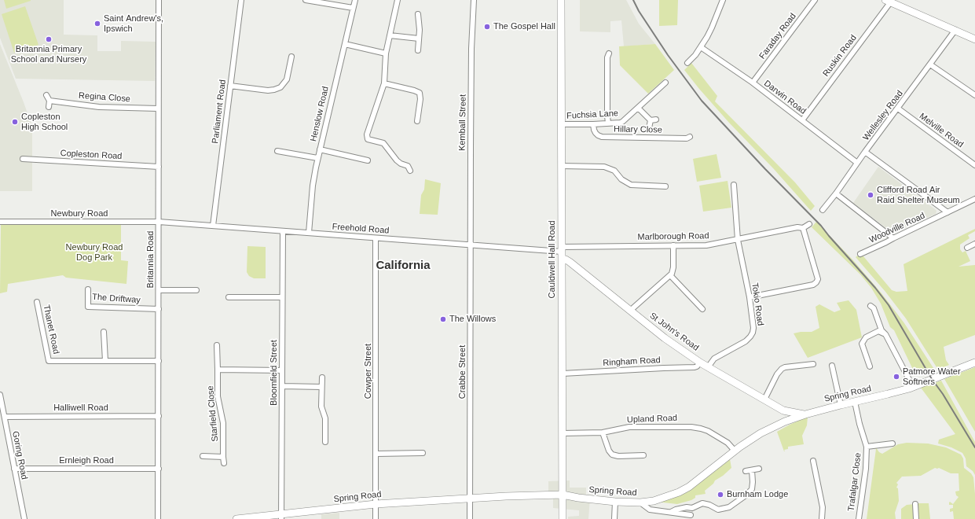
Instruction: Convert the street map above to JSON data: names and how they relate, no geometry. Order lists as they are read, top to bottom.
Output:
{
  "streets": {
    "street": [
      "Faraday Road",
      "Ruskin Road",
      "Regina Close",
      "Darwin Road",
      "Parliament Road",
      "Henslow Road",
      "Fuchsia Lane",
      "Wellesley Road",
      "Kemball Street",
      "Hillary Close",
      "Melville Road",
      "Copleston Road",
      "Newbury Road",
      "Woodville Road",
      "Freehold Road",
      "Marlborough Road",
      "Britannia Road",
      "Cauldwell Hall Road",
      "The Driftway",
      "Tokio Road",
      "Thanet Road",
      "St John's Road",
      "Ringham Road",
      "Cowper Street",
      "Crabbe Street",
      "Bloomfield Street",
      "Spring Road",
      "Halliwell Road",
      "Starfield Close",
      "Upland Road",
      "Goring Road",
      "Ernleigh Road",
      "Trafalgar Close"
    ]
  },
  "crossings": [
    ["Faraday Road", "Darwin Road"],
    ["Ruskin Road", "Darwin Road"],
    ["Regina Close", "Britannia Road"],
    ["Darwin Road", "Wellesley Road"],
    ["Parliament Road", "Freehold Road"],
    ["Henslow Road", "Freehold Road"],
    ["Fuchsia Lane", "Hillary Close"],
    ["Fuchsia Lane", "Cauldwell Hall Road"],
    ["Wellesley Road", "Melville Road"],
    ["Kemball Street", "Freehold Road"],
    ["Kemball Street", "Crabbe Street"],
    ["Copleston Road", "Britannia Road"],
    ["Newbury Road", "Freehold Road"],
    ["Newbury Road", "Britannia Road"],
    ["Freehold Road", "Marlborough Road"],
    ["Freehold Road", "Britannia Road"],
    ["Freehold Road", "Cauldwell Hall Road"],
    ["Freehold Road", "St John's Road"],
    ["Freehold Road", "Cowper Street"],
    ["Freehold Road", "Crabbe Street"],
    ["Freehold Road", "Bloomfield Street"],
    ["Marlborough Road", "Cauldwell Hall Road"],
    ["Marlborough Road", "Tokio Road"],
    ["Marlborough Road", "St John's Road"],
    ["Britannia Road", "The Driftway"],
    ["Britannia Road", "Thanet Road"],
    ["Britannia Road", "Halliwell Road"],
    ["Britannia Road", "Ernleigh Road"],
    ["Cauldwell Hall Road", "St John's Road"],
    ["Cauldwell Hall Road", "Ringham Road"],
    ["Cauldwell Hall Road", "Spring Road"],
    ["Cauldwell Hall Road", "Upland Road"],
    ["Tokio Road", "St John's Road"],
    ["St John's Road", "Ringham Road"],
    ["St John's Road", "Spring Road"],
    ["Cowper Street", "Spring Road"],
    ["Crabbe Street", "Spring Road"],
    ["Bloomfield Street", "Spring Road"],
    ["Spring Road", "Upland Road"],
    ["Spring Road", "Trafalgar Close"],
    ["Halliwell Road", "Goring Road"],
    ["Goring Road", "Ernleigh Road"]
  ],
  "districts": ["California"],
  "parks": ["Newbury Road Dog Park"],
  "places": [
    "Saint Andrew's, Ipswich",
    "The Gospel Hall",
    "Britannia Primary School and Nursery",
    "Copleston High School",
    "Clifford Road Air Raid Shelter Museum",
    "The Willows",
    "Patmore Water Softners",
    "Burnham Lodge"
  ]
}
